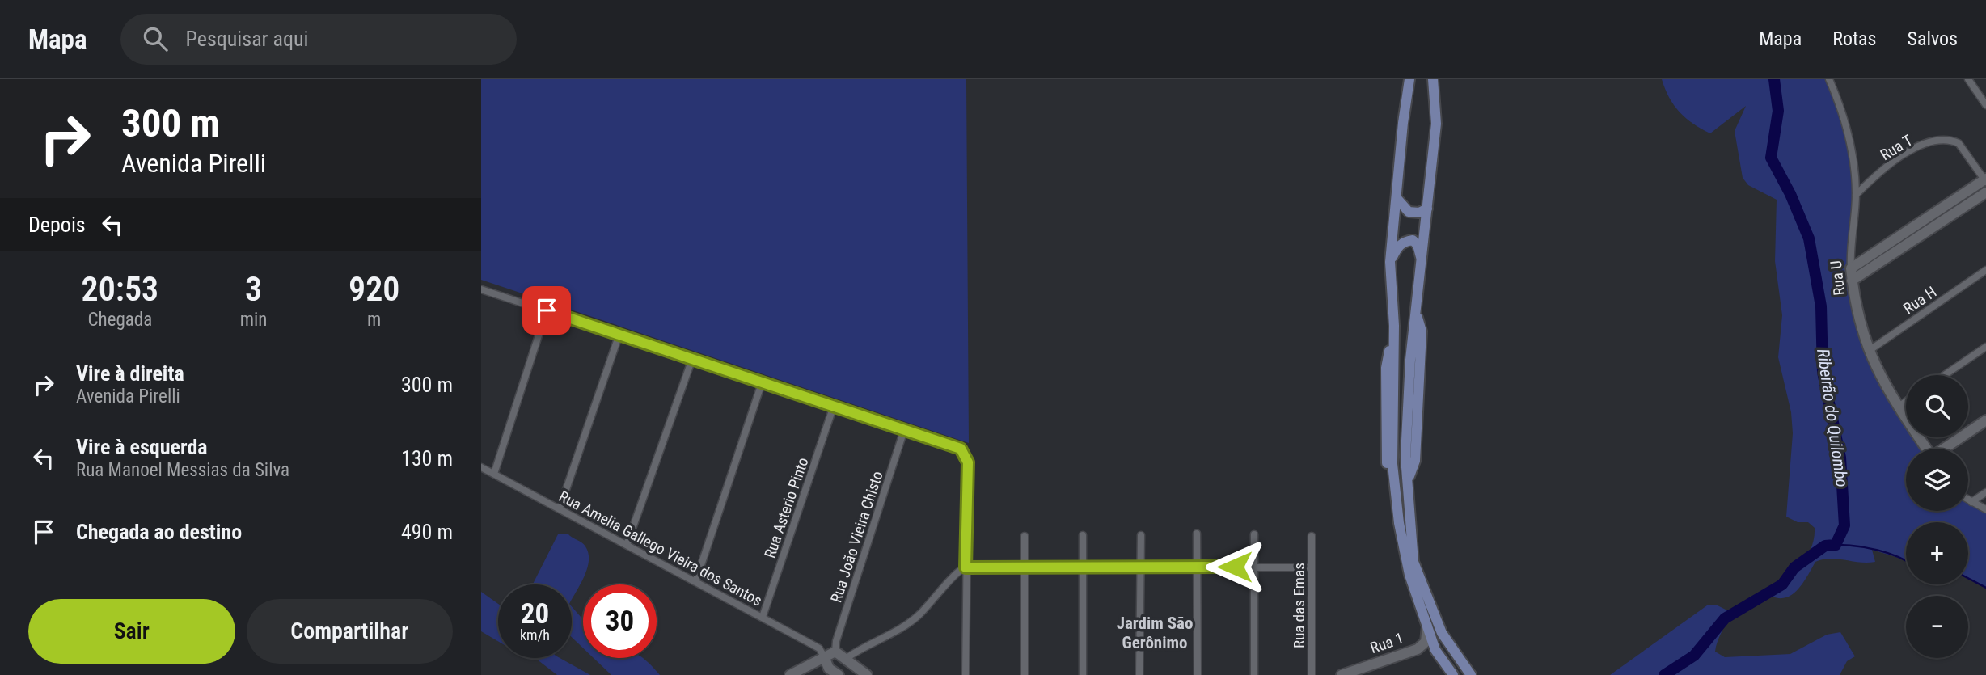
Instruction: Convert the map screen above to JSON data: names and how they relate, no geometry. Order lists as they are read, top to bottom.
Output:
{
  "streets": {
    "street": [
      "Rua T",
      "Rua U",
      "Rua H",
      "Rua Asterio Pinto",
      "Rua João Vieira Chisto",
      "Rua Amelia Gallego Vieira dos Santos",
      "Rua das Emas",
      "Rua 1"
    ]
  },
  "crossings": [
    ["Rua T", "Rua U"],
    ["Rua U", "Rua H"],
    ["Rua Asterio Pinto", "Rua Amelia Gallego Vieira dos Santos"]
  ],
  "districts": ["Jardim São Gerônimo"],
  "water": ["Ribeirão do Quilombo"],
  "page": {
    "header": "Mapa",
    "search": "Pesquisar aqui",
    "nav": ["Mapa", "Rotas", "Salvos"],
    "turn": ["300 m", "Avenida Pirelli"],
    "then": "Depois",
    "eta": [
      "20:53",
      "Chegada",
      "3",
      "min",
      "920",
      "m"
    ],
    "list": [
      {
        "name": "Vire à direita",
        "note": "Avenida Pirelli",
        "value": "300 m"
      },
      {
        "name": "Vire à esquerda",
        "note": "Rua Manoel Messias da Silva",
        "value": "130 m"
      },
      {
        "name": "Chegada ao destino",
        "value": "490 m"
      }
    ],
    "map_buttons": ["+", "−"],
    "speed": "20 km/h",
    "limit": "30",
    "buttons": ["Sair", "Compartilhar"]
  }
}
